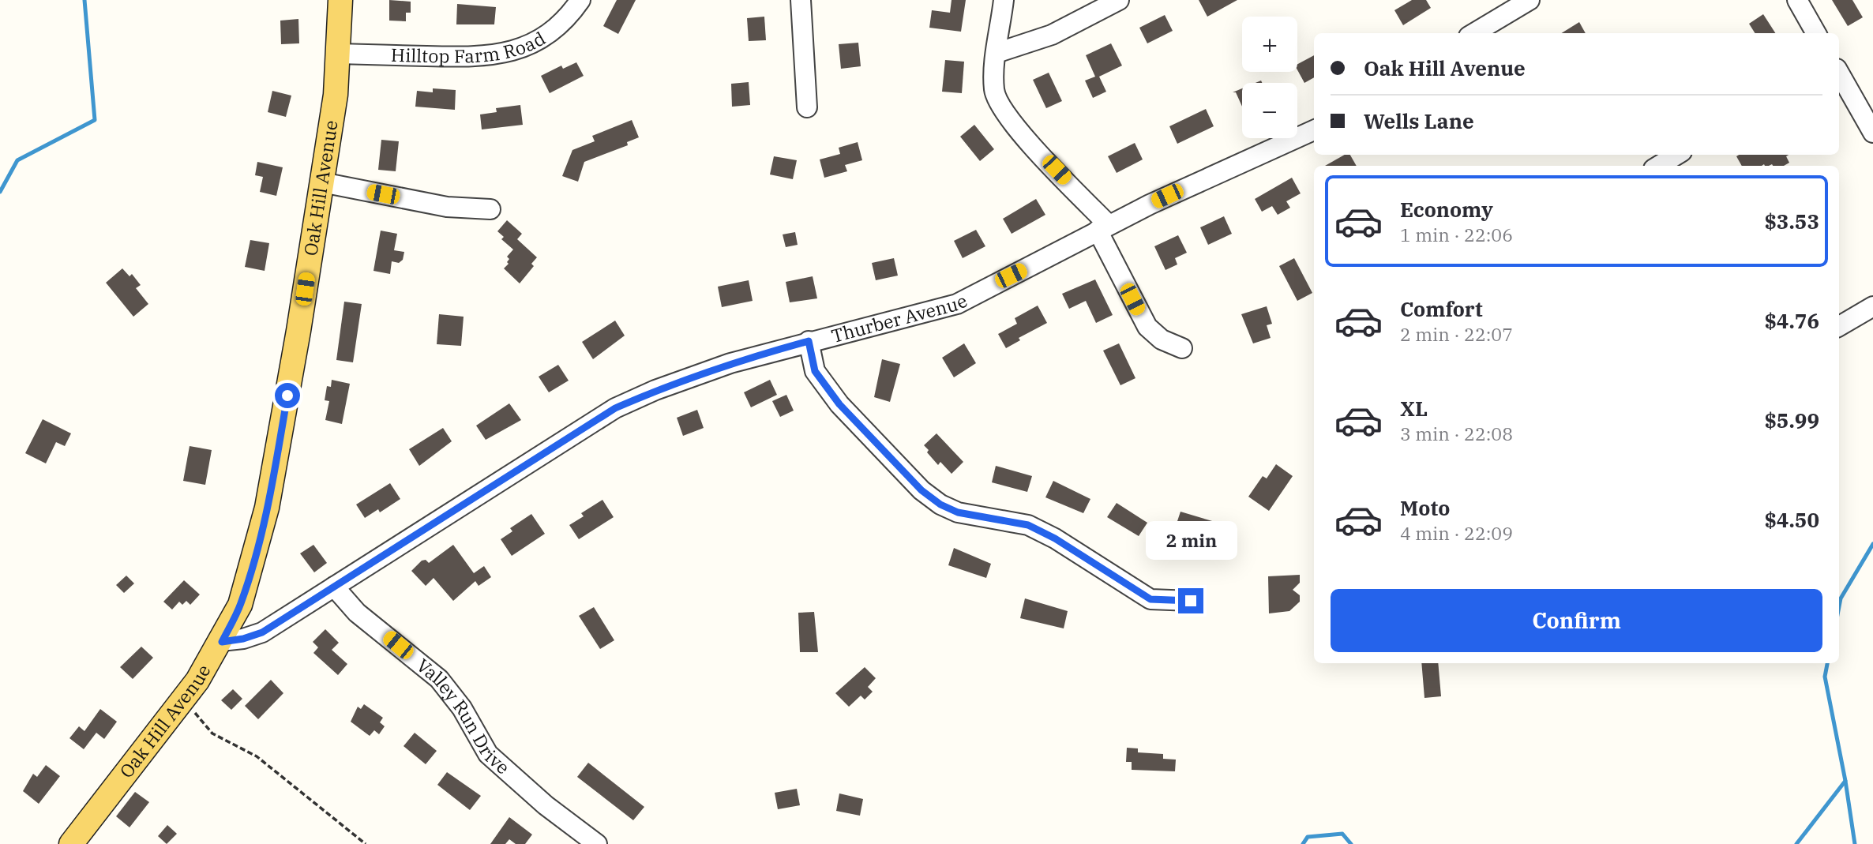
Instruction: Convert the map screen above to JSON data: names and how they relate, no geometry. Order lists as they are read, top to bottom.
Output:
{
  "streets": {
    "main road": ["Oak Hill Avenue"],
    "street": ["Hilltop Farm Road", "Thurber Avenue", "Valley Run Drive"]
  },
  "crossings": [
    ["Hilltop Farm Road", "Oak Hill Avenue"],
    ["Oak Hill Avenue", "Thurber Avenue"],
    ["Thurber Avenue", "Valley Run Drive"]
  ],
  "page": {
    "map_buttons": ["+", "−"],
    "banner": ["Oak Hill Avenue", "Wells Lane"],
    "list": [
      {
        "name": "Economy",
        "note": "1 min · 22:06",
        "value": "$3.53"
      },
      {
        "name": "Comfort",
        "note": "2 min · 22:07",
        "value": "$4.76"
      },
      {
        "name": "XL",
        "note": "3 min · 22:08",
        "value": "$5.99"
      },
      {
        "name": "Moto",
        "note": "4 min · 22:09",
        "value": "$4.50"
      }
    ],
    "bubble": "2 min",
    "buttons": "Confirm"
  }
}
